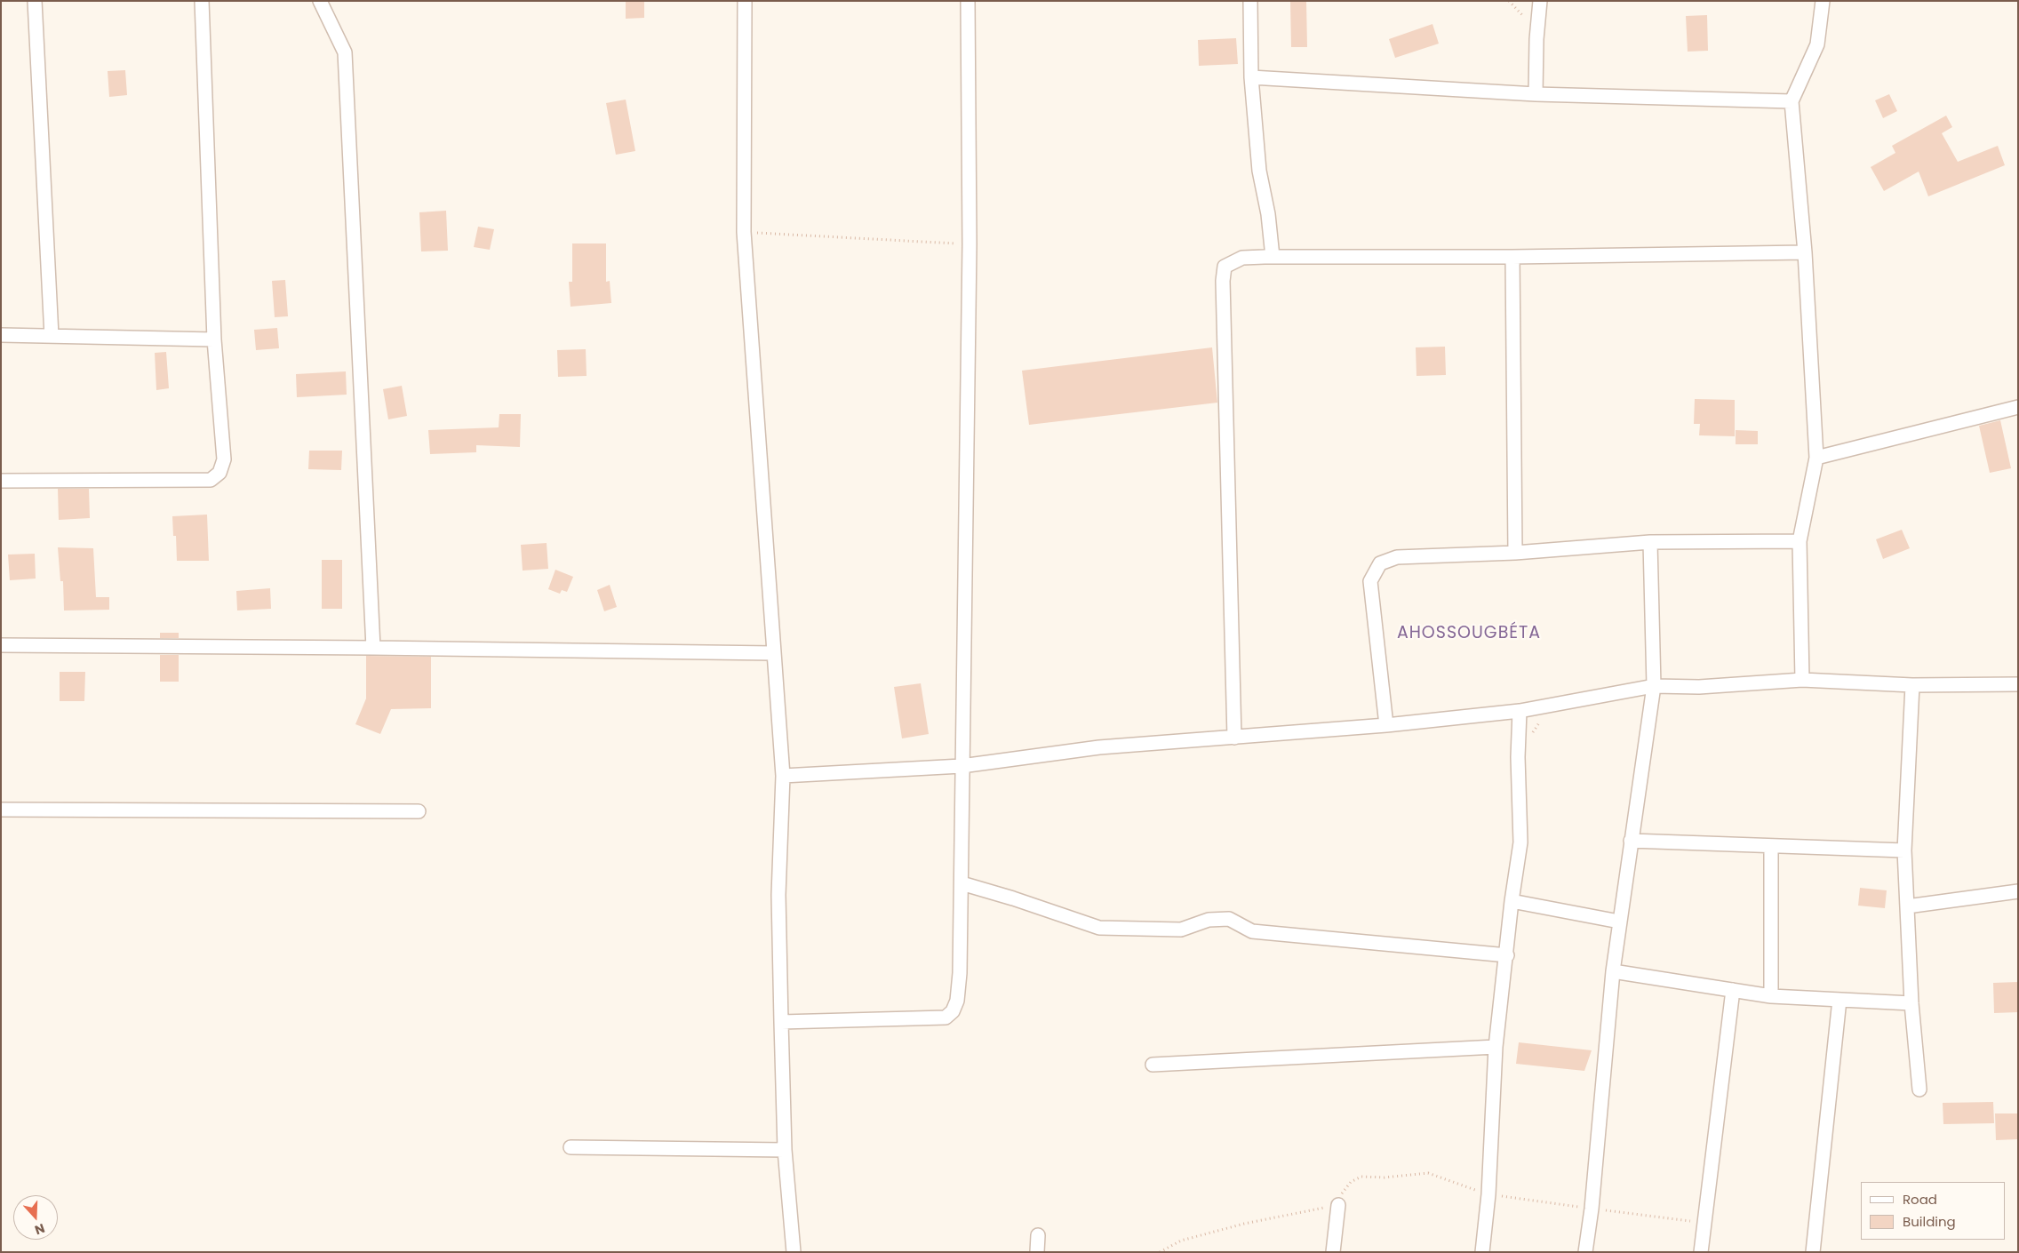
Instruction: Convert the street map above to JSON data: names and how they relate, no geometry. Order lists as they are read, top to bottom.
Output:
{
  "districts": ["AHOSSOUGBÉTA"],
  "legend": ["Road", "Building"],
  "north": "bottom"
}
